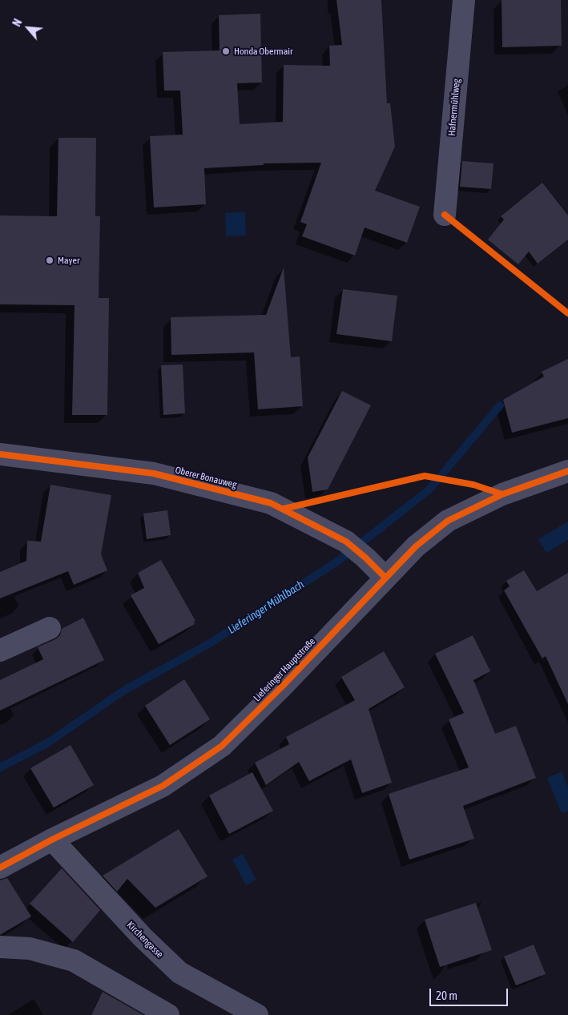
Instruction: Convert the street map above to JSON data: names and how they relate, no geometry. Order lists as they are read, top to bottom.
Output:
{
  "streets": {
    "street": [
      "Hafnermühlweg",
      "Oberer Bonauweg",
      "Lieferinger Hauptstraße",
      "Kirchengasse"
    ]
  },
  "crossings": [
    ["Oberer Bonauweg", "Lieferinger Hauptstraße"],
    ["Lieferinger Hauptstraße", "Kirchengasse"]
  ],
  "water": ["Lieferinger Mühlbach"],
  "places": ["Honda Obermair", "Mayer"],
  "scale_bar": "20 m",
  "north": "top left"
}
